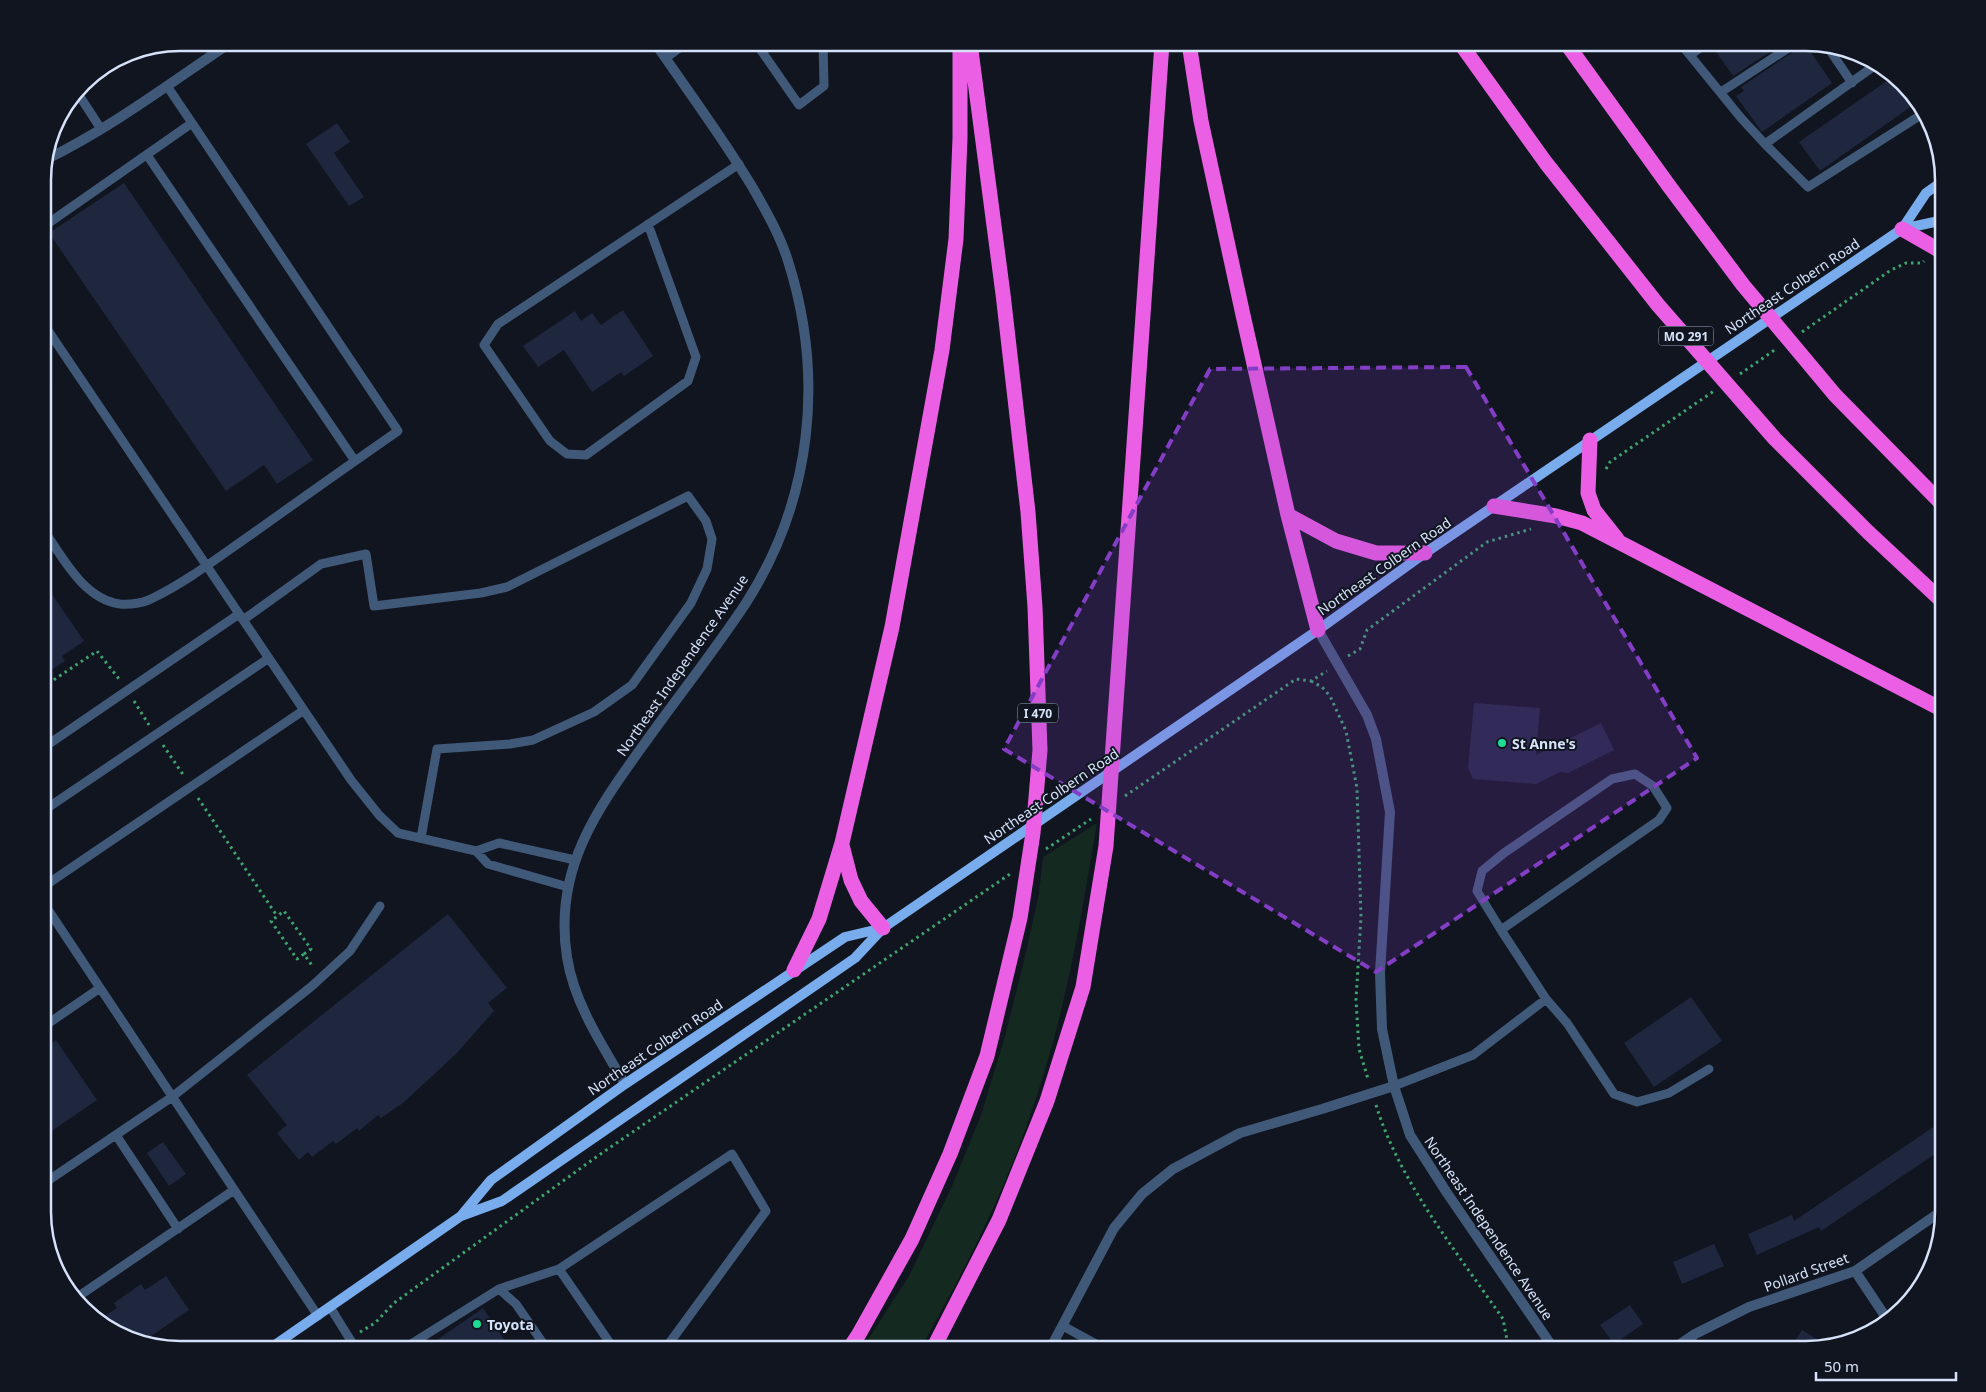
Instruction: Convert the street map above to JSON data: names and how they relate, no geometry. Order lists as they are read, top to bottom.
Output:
{
  "streets": {
    "highway": ["MO 291", "I 470"],
    "main road": ["Northeast Colbern Road"],
    "street": ["Northeast Independence Avenue", "Pollard Street"]
  },
  "crossings": [
    ["Northeast Colbern Road", "Northeast Independence Avenue"]
  ],
  "places": ["St Anne's", "Toyota"],
  "scale_bar": "50 m"
}
